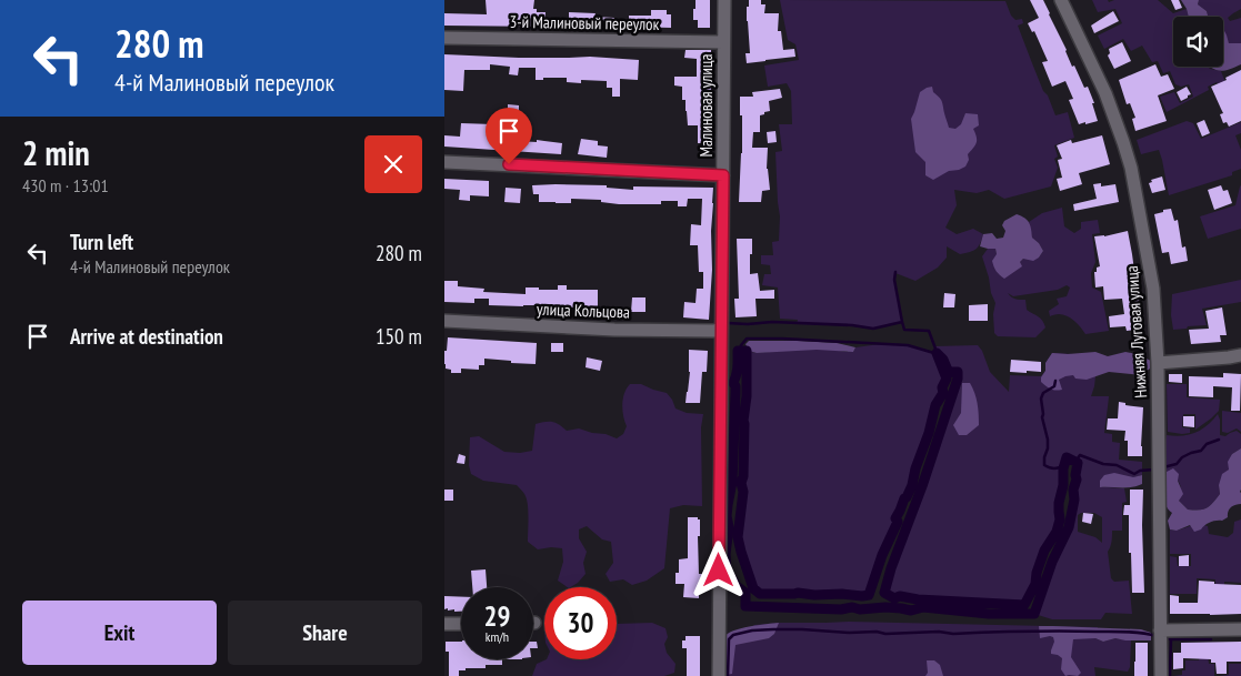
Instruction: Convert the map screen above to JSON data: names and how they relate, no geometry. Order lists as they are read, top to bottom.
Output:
{
  "streets": {
    "street": [
      "3-й Малиновый переулок",
      "Малиновая улица",
      "улица Кольцова",
      "Нижняя Луговая улица"
    ]
  },
  "crossings": [
    ["3-й Малиновый переулок", "Малиновая улица"],
    ["Малиновая улица", "улица Кольцова"]
  ],
  "page": {
    "turn": ["280 m", "4-й Малиновый переулок"],
    "heading": ["2 min", "430 m · 13:01"],
    "list": [
      {
        "name": "Turn left",
        "note": "4-й Малиновый переулок",
        "value": "280 m"
      },
      {
        "name": "Arrive at destination",
        "value": "150 m"
      }
    ],
    "speed": "29 km/h",
    "limit": "30",
    "buttons": ["Exit", "Share"]
  }
}
